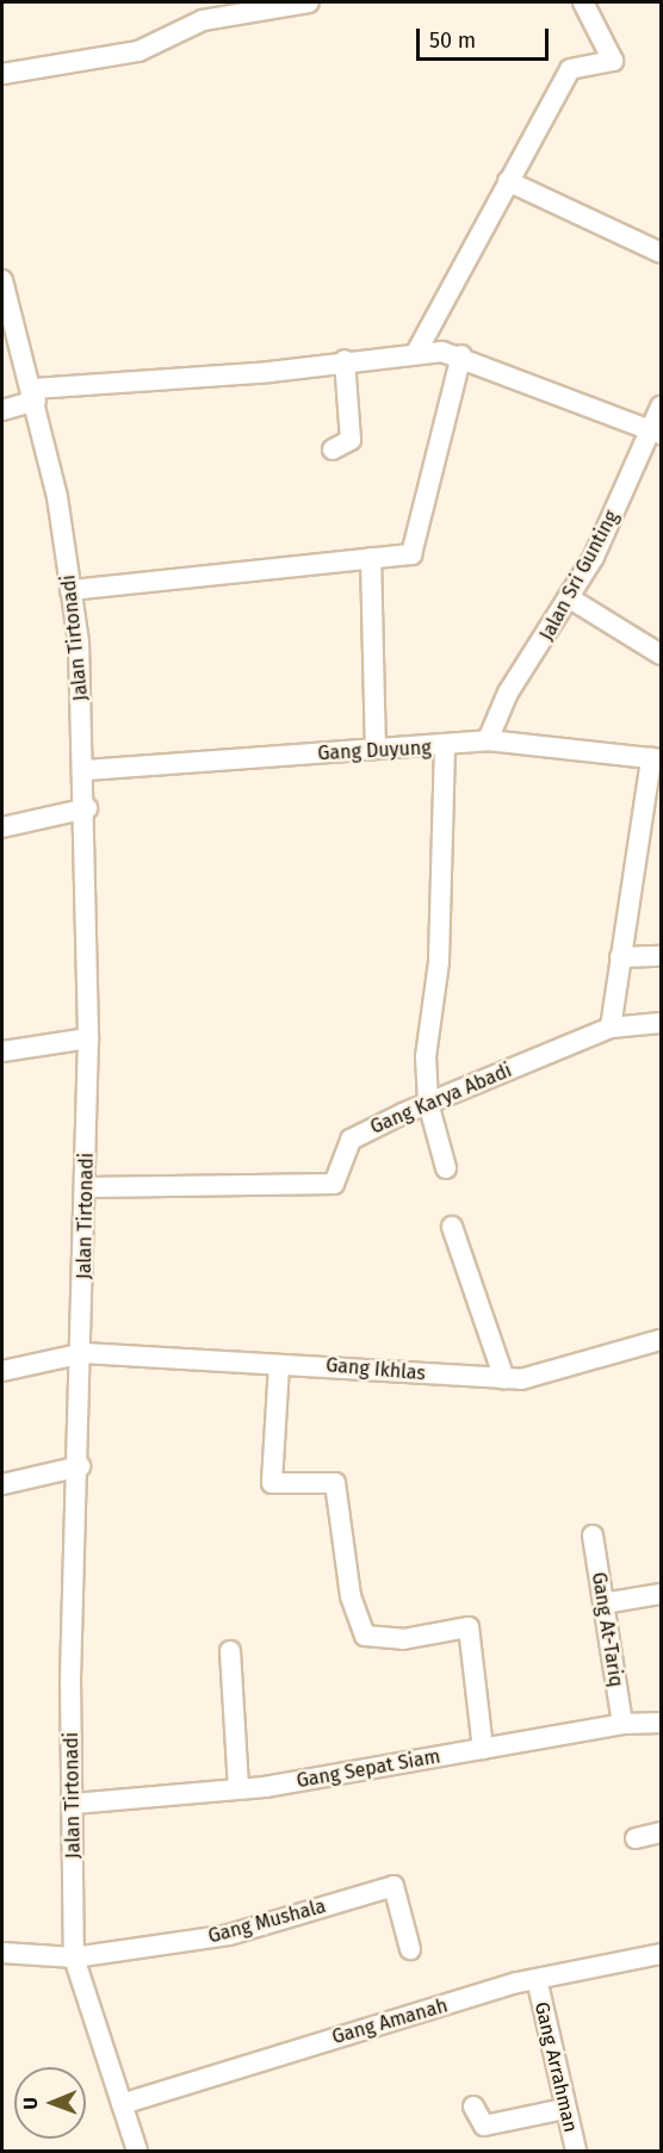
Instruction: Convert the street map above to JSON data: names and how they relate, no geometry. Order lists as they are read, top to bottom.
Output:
{
  "streets": {
    "street": [
      "Jalan Sri Gunting",
      "Jalan Tirtonadi",
      "Gang Duyung",
      "Gang Karya Abadi",
      "Gang Ikhlas",
      "Gang At-Tariq",
      "Gang Sepat Siam",
      "Gang Mushala",
      "Gang Amanah",
      "Gang Arrahman"
    ]
  },
  "crossings": [
    ["Jalan Sri Gunting", "Gang Duyung"],
    ["Jalan Tirtonadi", "Gang Duyung"],
    ["Jalan Tirtonadi", "Gang Karya Abadi"],
    ["Jalan Tirtonadi", "Gang Ikhlas"],
    ["Jalan Tirtonadi", "Gang Sepat Siam"],
    ["Jalan Tirtonadi", "Gang Mushala"],
    ["Jalan Tirtonadi", "Gang Amanah"],
    ["Gang At-Tariq", "Gang Sepat Siam"],
    ["Gang Amanah", "Gang Arrahman"]
  ],
  "scale_bar": "50 m",
  "north": "left"
}
